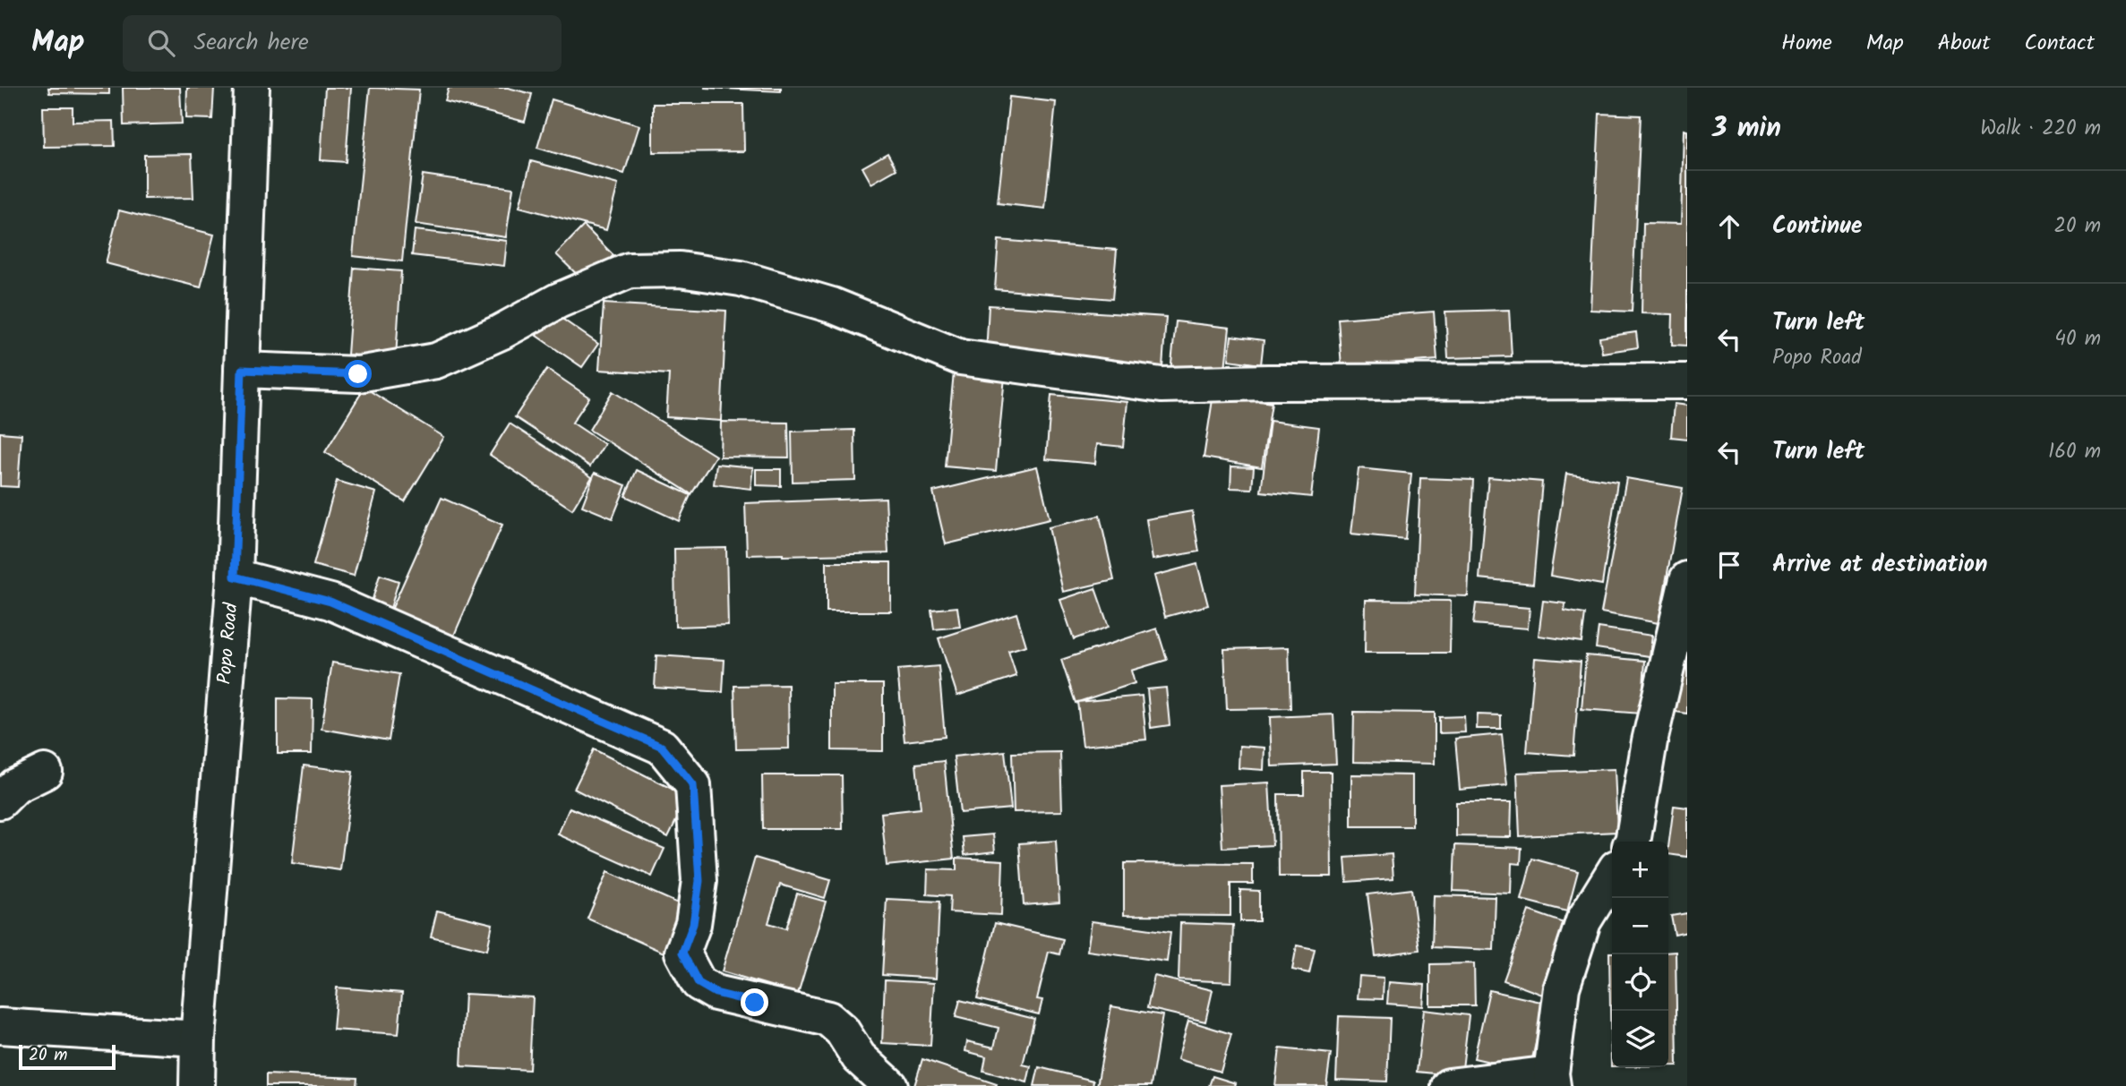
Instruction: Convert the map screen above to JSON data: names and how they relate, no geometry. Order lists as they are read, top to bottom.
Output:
{
  "streets": {
    "street": ["Popo Road"]
  },
  "scale_bar": "20 m",
  "page": {
    "header": "Map",
    "search": "Search here",
    "nav": [
      "Home",
      "Map",
      "About",
      "Contact"
    ],
    "heading": ["3 min", "Walk · 220 m"],
    "list": [
      ["Continue", "20 m"],
      ["Turn left", "Popo Road", "40 m"],
      ["Turn left", "160 m"],
      "Arrive at destination"
    ],
    "map_buttons": ["+", "−"],
    "scale": "20 m"
  }
}
